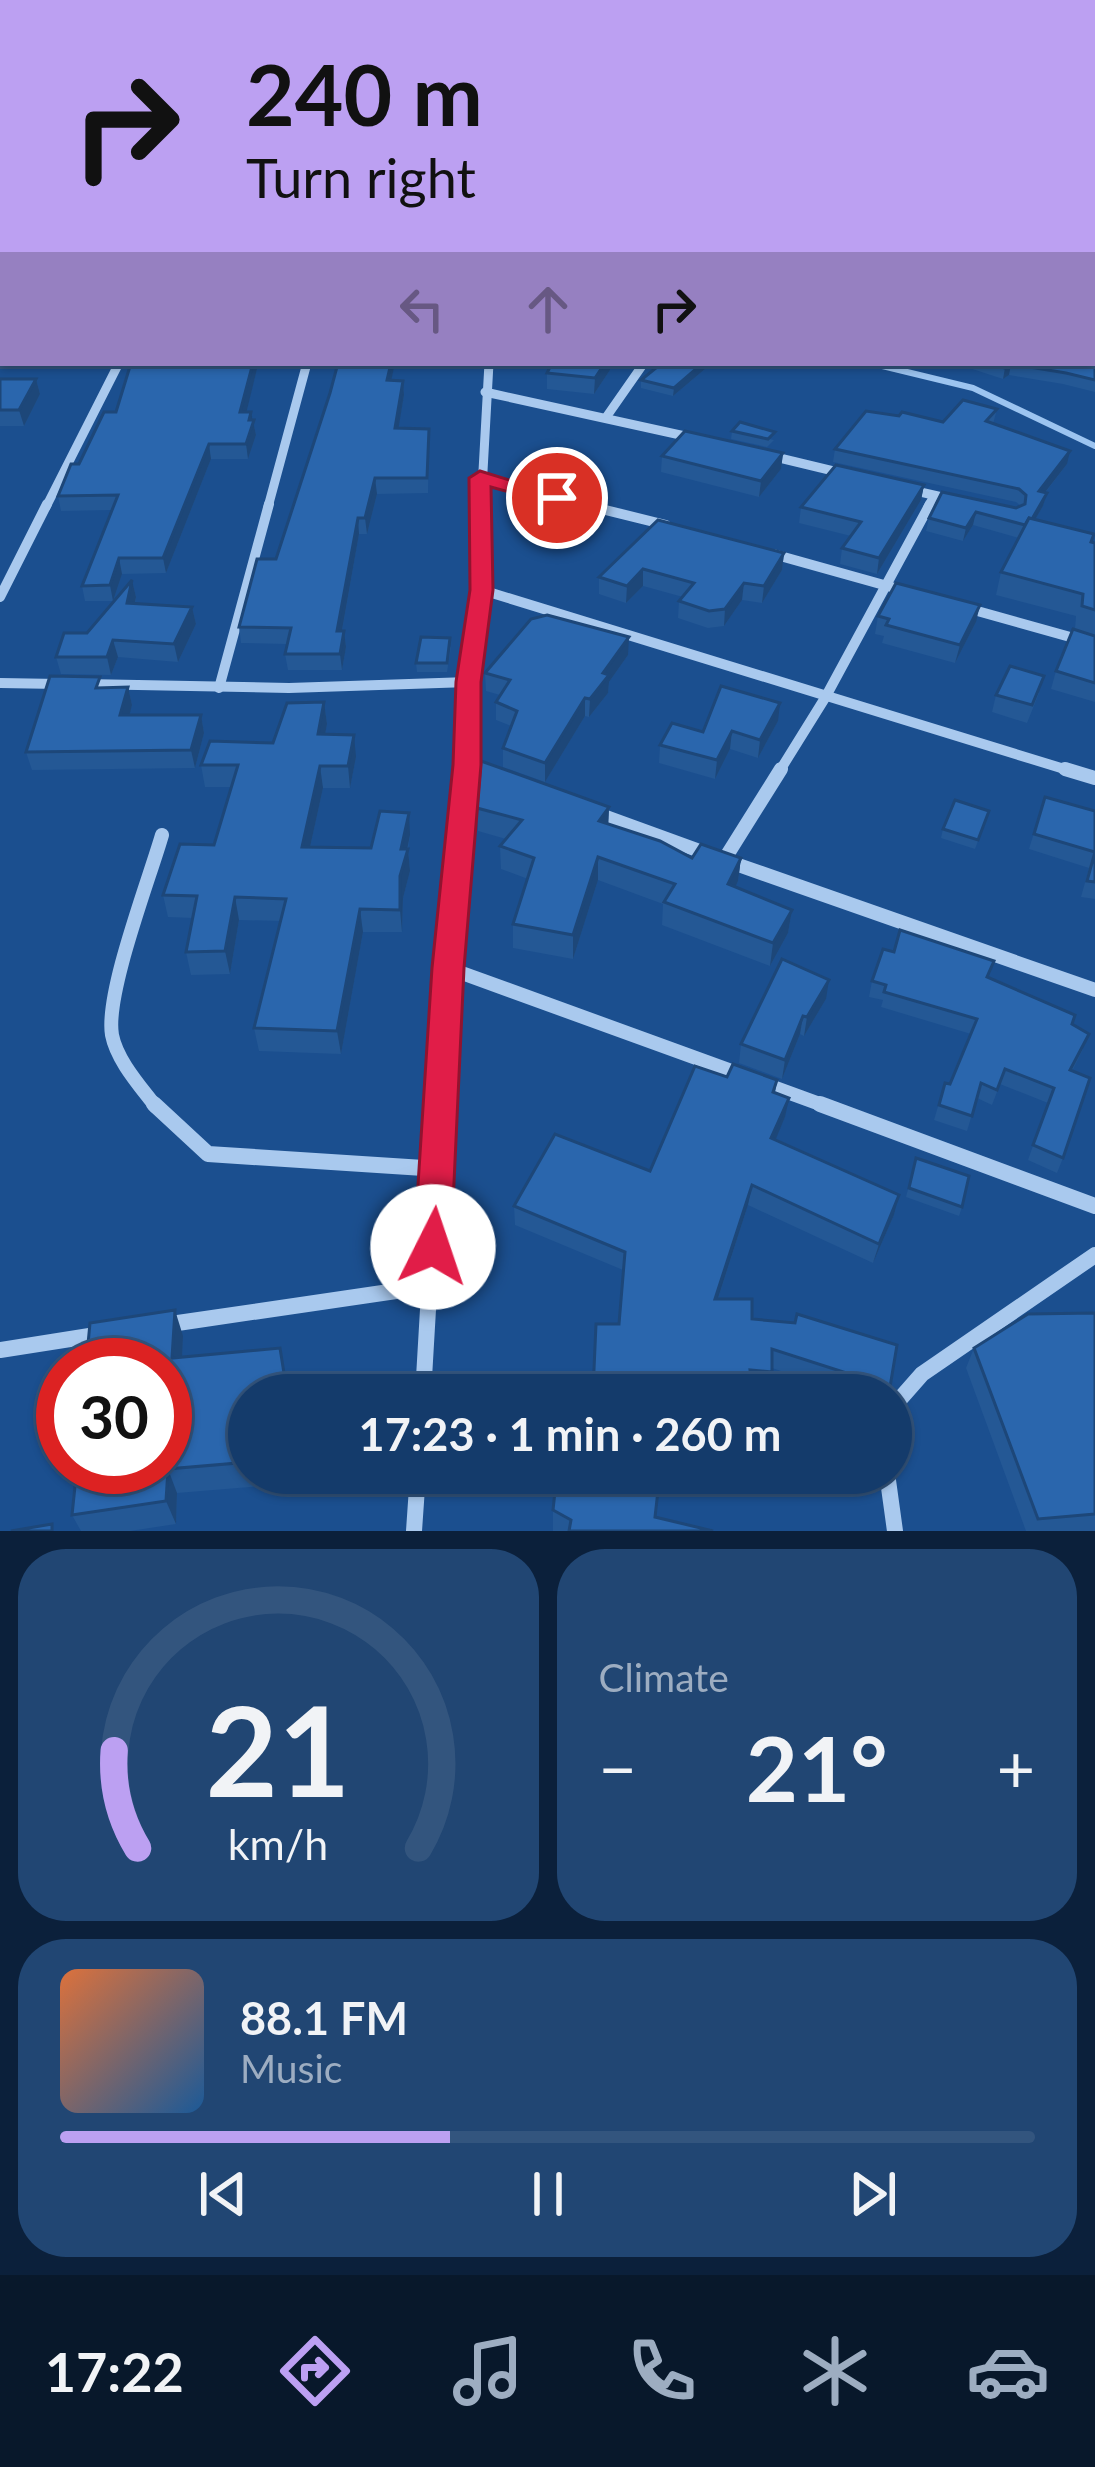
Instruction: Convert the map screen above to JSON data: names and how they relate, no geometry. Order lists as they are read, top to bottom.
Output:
{
  "page": {
    "turn": ["240 m", "Turn right"],
    "limit": "30",
    "trip": "17:23 · 1 min · 260 m",
    "tile": "Climate",
    "heat": ["−", "21°", "+"],
    "song": ["88.1 FM", "Music"],
    "tabs": "17:22",
    "gauge": ["21", "km/h"]
  }
}
